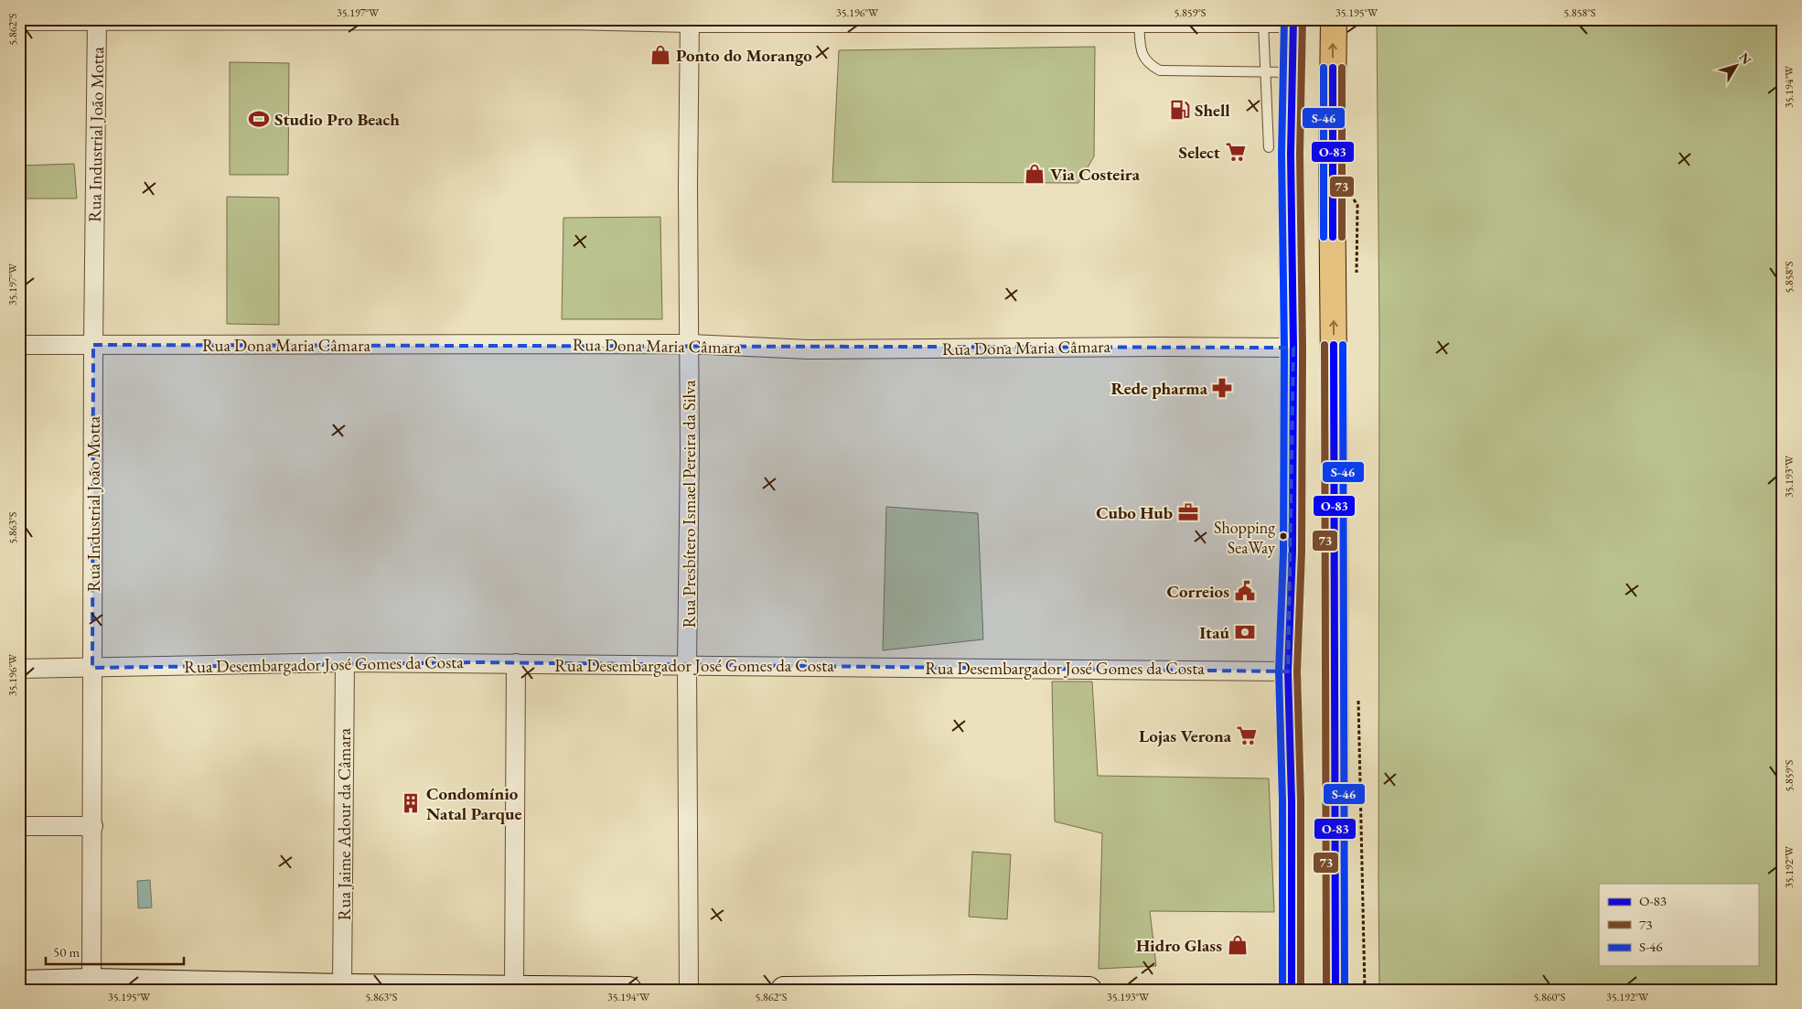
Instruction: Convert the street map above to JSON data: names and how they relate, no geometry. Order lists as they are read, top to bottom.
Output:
{
  "streets": {
    "street": [
      "Rua Industrial João Motta",
      "Rua Dona Maria Câmara",
      "Rua Presbítero Ismael Pereira da Silva",
      "Rua Desembargador José Gomes da Costa",
      "Rua Jaime Adour da Câmara"
    ]
  },
  "crossings": [
    ["Rua Industrial João Motta", "Rua Dona Maria Câmara"],
    ["Rua Industrial João Motta", "Rua Desembargador José Gomes da Costa"],
    ["Rua Dona Maria Câmara", "Rua Presbítero Ismael Pereira da Silva"],
    ["Rua Presbítero Ismael Pereira da Silva", "Rua Desembargador José Gomes da Costa"],
    ["Rua Desembargador José Gomes da Costa", "Rua Jaime Adour da Câmara"]
  ],
  "places": {
    "shop": ["Ponto do Morango", "Via Costeira", "Hidro Glass"],
    "fuel station": ["Shell"],
    "sports": ["Studio Pro Beach"],
    "supermarket": ["Select", "Lojas Verona"],
    "pharmacy": ["Rede pharma"],
    "office": ["Cubo Hub"],
    "other": ["Shopping SeaWay"],
    "public building": ["Correios"],
    "bank": ["Itaú"],
    "building": ["Condomínio Natal Parque"]
  },
  "lines": ["transit line O-83", "transit line 73", "transit line S-46"],
  "legend": ["O-83", "73", "S-46"],
  "scale_bar": "50 m",
  "north": "top right",
  "coordinates": [
    "35.197°W",
    "35.196°W",
    "5.859°S",
    "35.195°W",
    "5.858°S",
    "5.862°S",
    "35.194°W",
    "35.193°W",
    "5.863°S",
    "35.192°W",
    "5.860°S"
  ]
}
